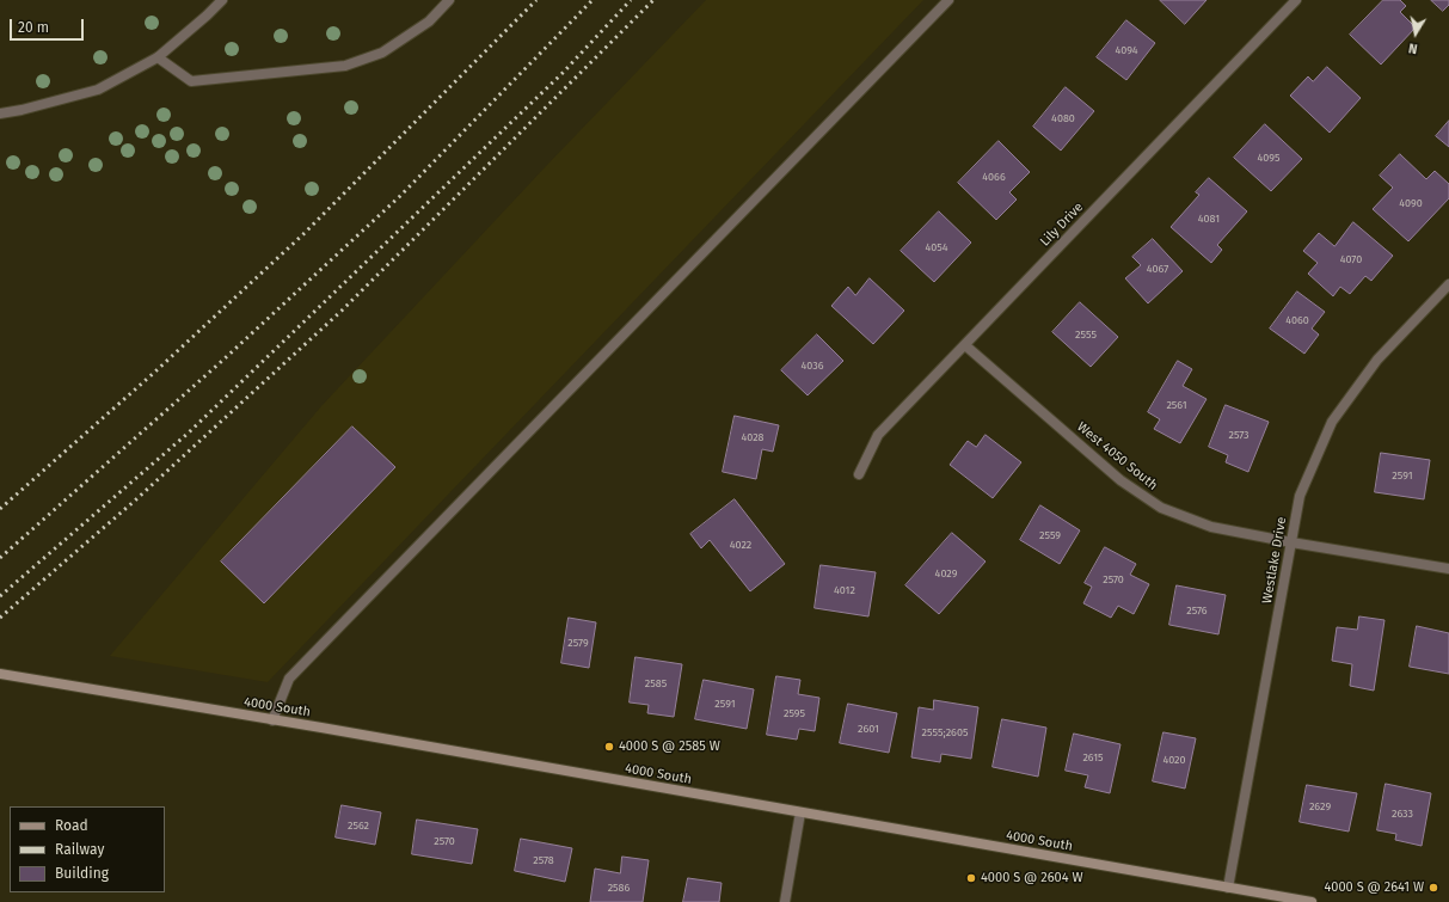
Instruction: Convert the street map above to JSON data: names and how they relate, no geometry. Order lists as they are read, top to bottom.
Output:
{
  "streets": {
    "street": [
      "Lily Drive",
      "West 4050 South",
      "Westlake Drive",
      "4000 South"
    ]
  },
  "crossings": [
    ["Lily Drive", "West 4050 South"],
    ["West 4050 South", "Westlake Drive"],
    ["Westlake Drive", "4000 South"]
  ],
  "places": ["4000 S @ 2585 W", "4000 S @ 2604 W", "4000 S @ 2641 W"],
  "house_numbers": [
    "4094",
    "4080",
    "4095",
    "4066",
    "4090",
    "4081",
    "4054",
    "4070",
    "4067",
    "4060",
    "2555",
    "4036",
    "2561",
    "2573",
    "4028",
    "2591",
    "2559",
    "4022",
    "4029",
    "2570",
    "4012",
    "2576",
    "2579",
    "2585",
    "2591",
    "2595",
    "2601",
    "2555;2605",
    "2615",
    "4020",
    "2629",
    "2633",
    "2562",
    "2570",
    "2578",
    "2586"
  ],
  "legend": ["Road", "Railway", "Building"],
  "scale_bar": "20 m",
  "north": "bottom"
}
